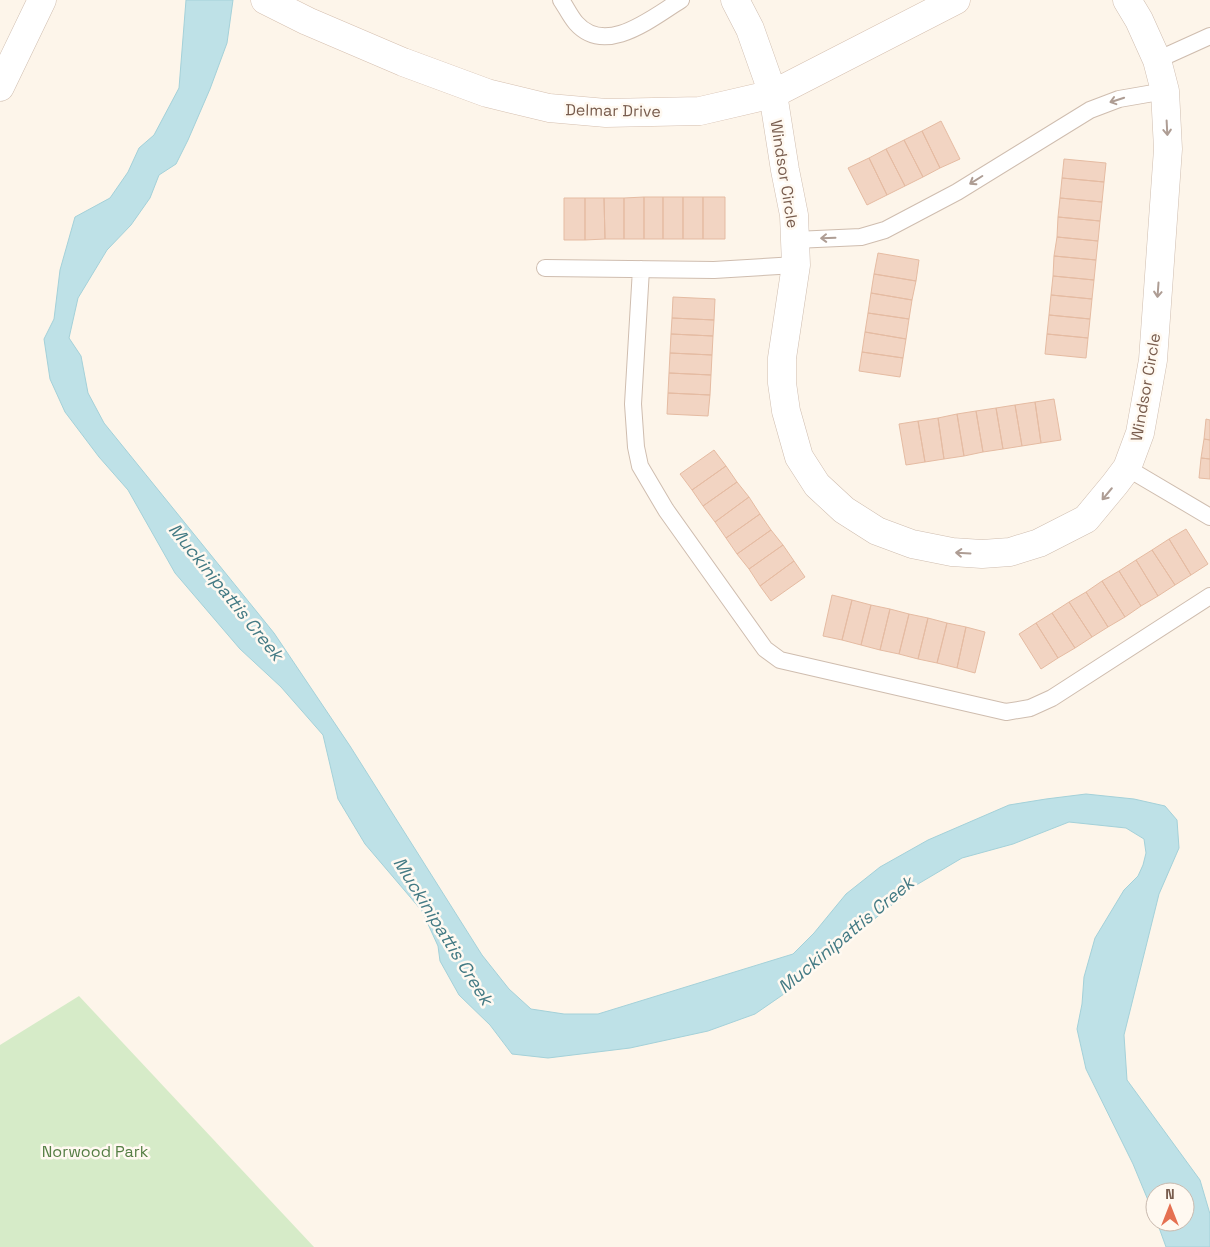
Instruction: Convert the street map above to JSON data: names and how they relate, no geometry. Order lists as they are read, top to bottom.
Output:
{
  "streets": {
    "street": ["Delmar Drive", "Windsor Circle"]
  },
  "crossings": [
    ["Delmar Drive", "Windsor Circle"]
  ],
  "water": ["Muckinipattis Creek"],
  "parks": ["Norwood Park"],
  "north": "top"
}
